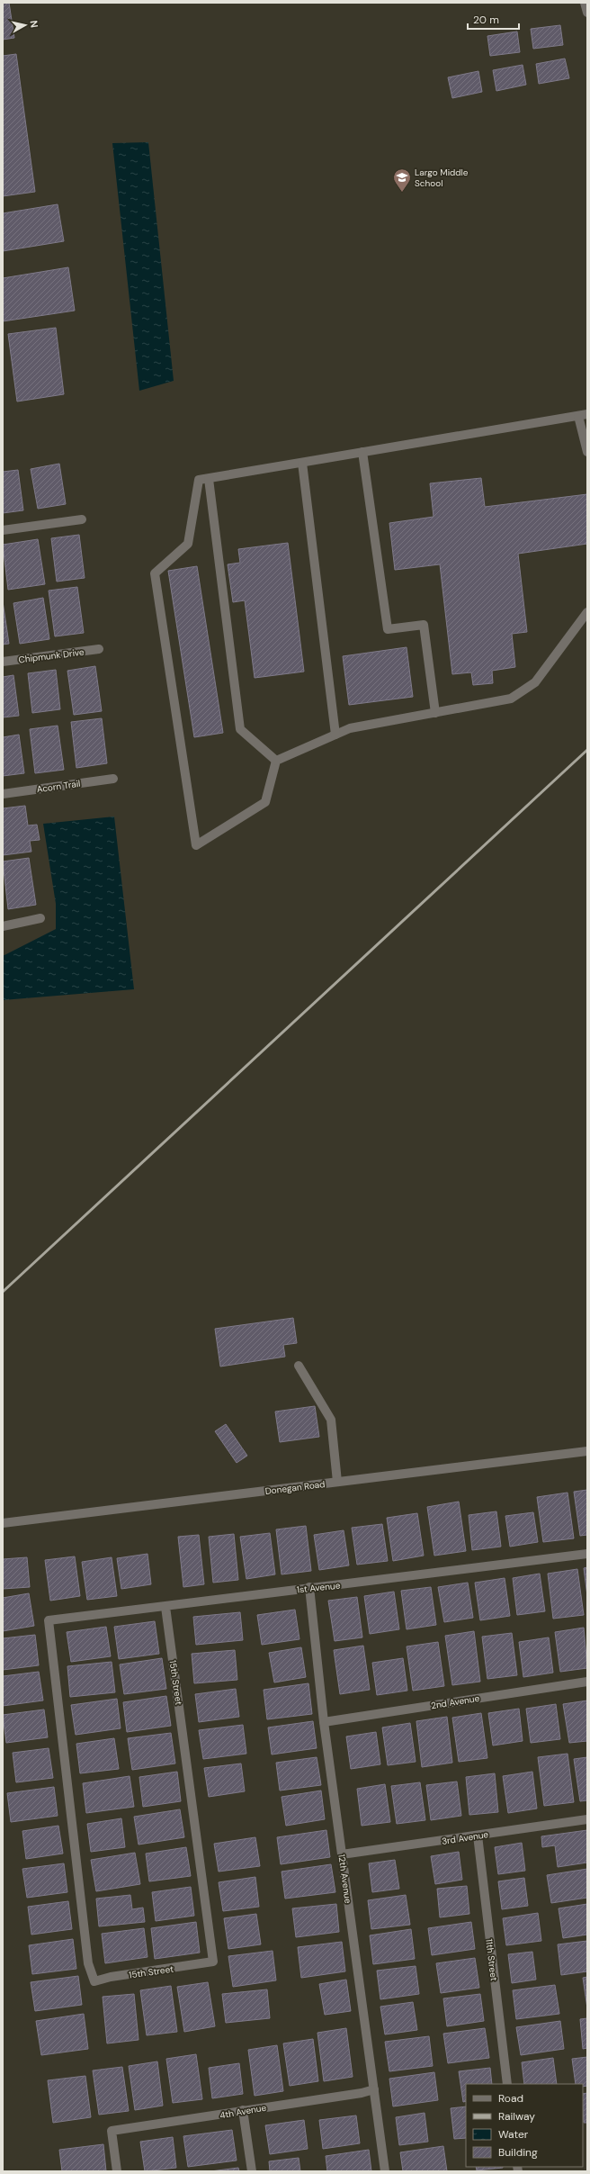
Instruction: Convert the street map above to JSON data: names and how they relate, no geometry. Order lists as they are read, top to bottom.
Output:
{
  "streets": {
    "street": [
      "Chipmunk Drive",
      "Acorn Trail",
      "Donegan Road",
      "1st Avenue",
      "15th Street",
      "2nd Avenue",
      "3rd Avenue",
      "12th Avenue",
      "11th Street",
      "4th Avenue"
    ]
  },
  "crossings": [
    ["1st Avenue", "15th Street"],
    ["1st Avenue", "12th Avenue"],
    ["2nd Avenue", "12th Avenue"],
    ["3rd Avenue", "12th Avenue"],
    ["3rd Avenue", "11th Street"],
    ["12th Avenue", "4th Avenue"]
  ],
  "places": {
    "school or university": ["Largo Middle School"]
  },
  "legend": [
    "Road",
    "Railway",
    "Water",
    "Building"
  ],
  "scale_bar": "20 m",
  "north": "right"
}
